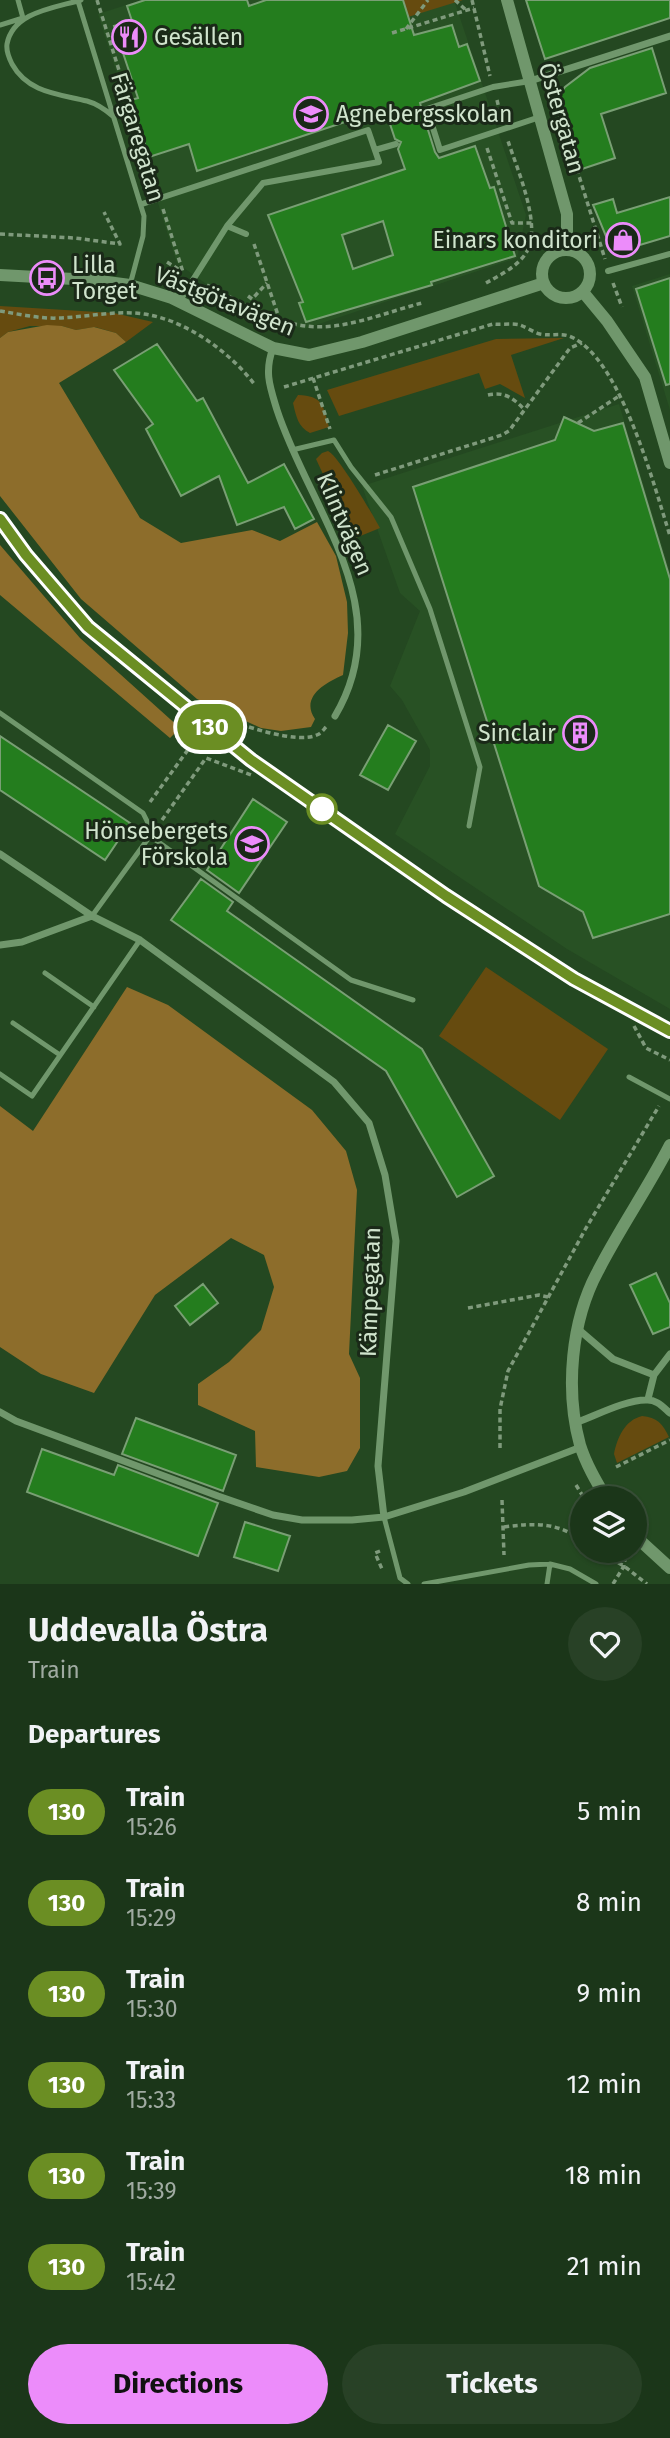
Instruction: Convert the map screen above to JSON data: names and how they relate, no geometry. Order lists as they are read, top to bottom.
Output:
{
  "streets": {
    "street": [
      "Östergatan",
      "Västgötavägen",
      "Klintvägen",
      "Kämpegatan"
    ],
    "lane": ["Färgaregatan"]
  },
  "crossings": [
    ["Östergatan", "Västgötavägen"],
    ["Färgaregatan", "Västgötavägen"],
    ["Västgötavägen", "Klintvägen"]
  ],
  "places": {
    "restaurant": ["Gesällen"],
    "school or university": ["Agnebergsskolan", "Hönsebergets Förskola"],
    "shop": ["Einars konditori"],
    "bus stop": ["Lilla Torget"],
    "building": ["Sinclair"]
  },
  "page": {
    "on_map": "130",
    "heading": [
      ["Uddevalla Östra", "Train"],
      "Departures"
    ],
    "list": [
      {
        "mark": "130",
        "name": "Train",
        "note": "15:26",
        "value": "5 min"
      },
      {
        "mark": "130",
        "name": "Train",
        "note": "15:29",
        "value": "8 min"
      },
      {
        "mark": "130",
        "name": "Train",
        "note": "15:30",
        "value": "9 min"
      },
      {
        "mark": "130",
        "name": "Train",
        "note": "15:33",
        "value": "12 min"
      },
      {
        "mark": "130",
        "name": "Train",
        "note": "15:39",
        "value": "18 min"
      },
      {
        "mark": "130",
        "name": "Train",
        "note": "15:42",
        "value": "21 min"
      }
    ],
    "buttons": ["Directions", "Tickets"]
  }
}
